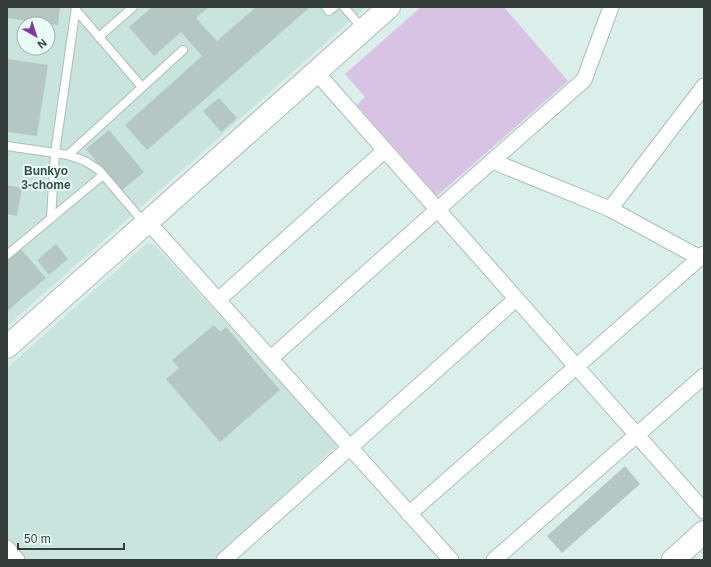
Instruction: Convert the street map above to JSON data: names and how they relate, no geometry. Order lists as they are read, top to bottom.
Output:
{
  "districts": ["Bunkyo 3-chome"],
  "scale_bar": "50 m",
  "north": "bottom right"
}
